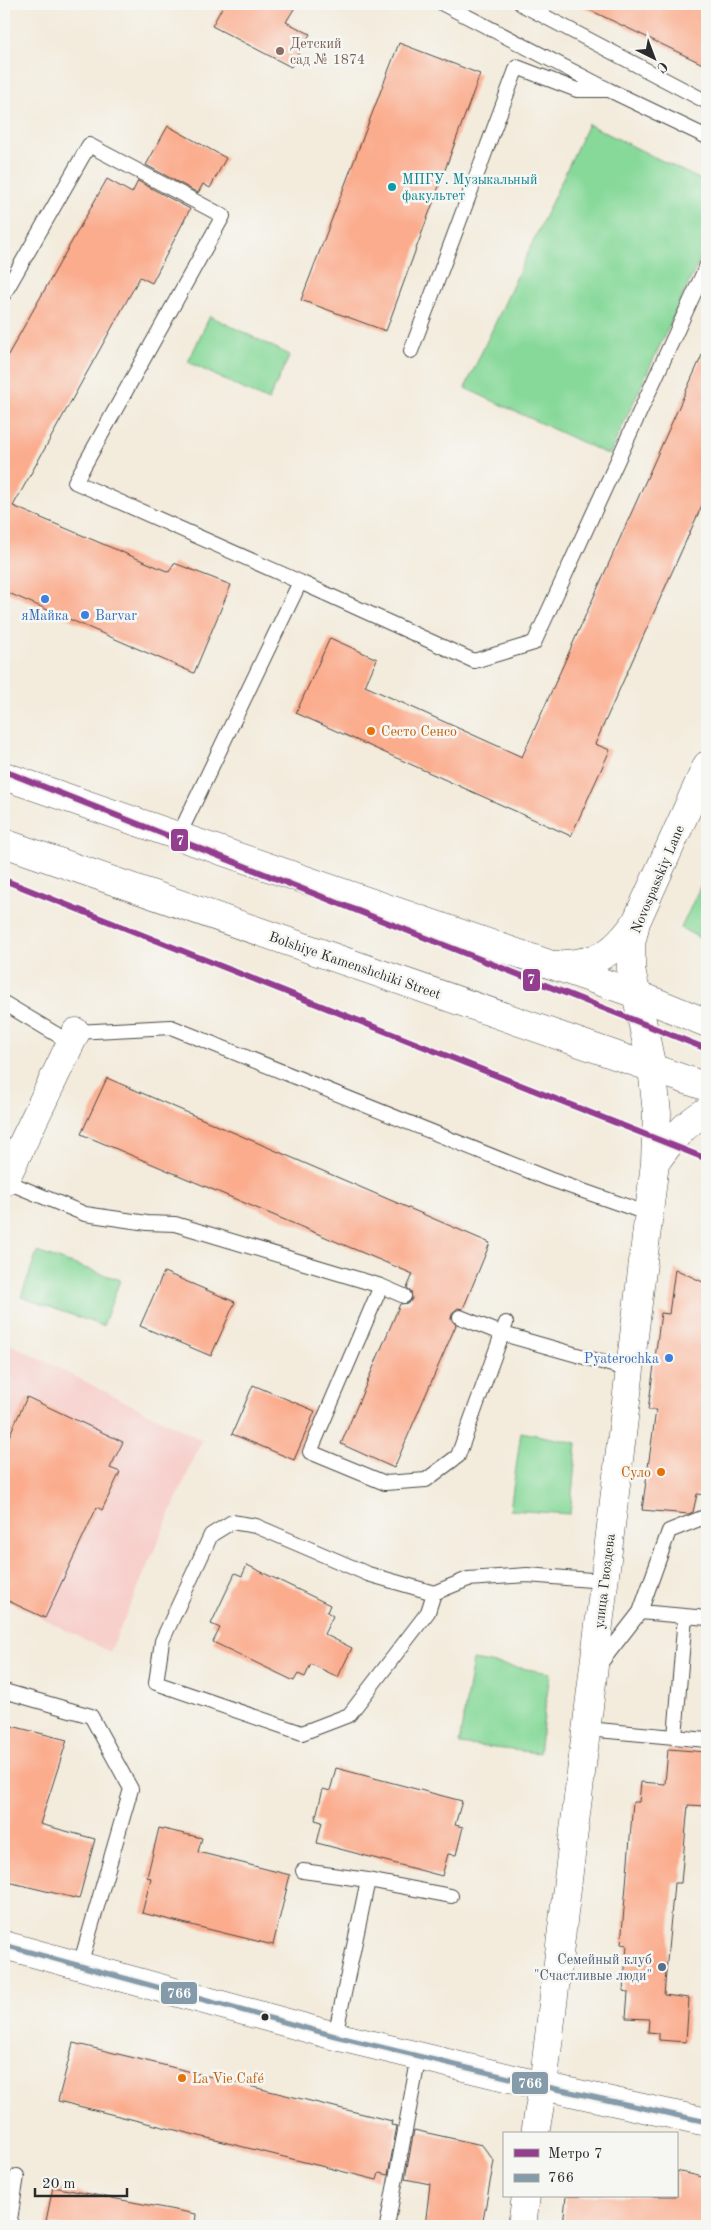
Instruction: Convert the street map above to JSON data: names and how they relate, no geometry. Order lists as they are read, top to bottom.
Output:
{
  "streets": {
    "main road": ["Novospasskiy Lane", "Bolshiye Kamenshchiki Street", "улица Гвоздева"]
  },
  "crossings": [
    ["Novospasskiy Lane", "улица Гвоздева"],
    ["Bolshiye Kamenshchiki Street", "улица Гвоздева"]
  ],
  "places": [
    "Детский сад № 1874",
    "МПГУ. Музыкальный факультет",
    "яМайка",
    "Barvar",
    "Сесто Сенсо",
    "Pyaterochka",
    "Суло",
    "Семейный клуб \"Счастливые люди\"",
    "La Vie Café"
  ],
  "lines": ["metro line 7", "transit line 766"],
  "legend": ["Метро 7", "766"],
  "scale_bar": "20 m",
  "north": "bottom right"
}
